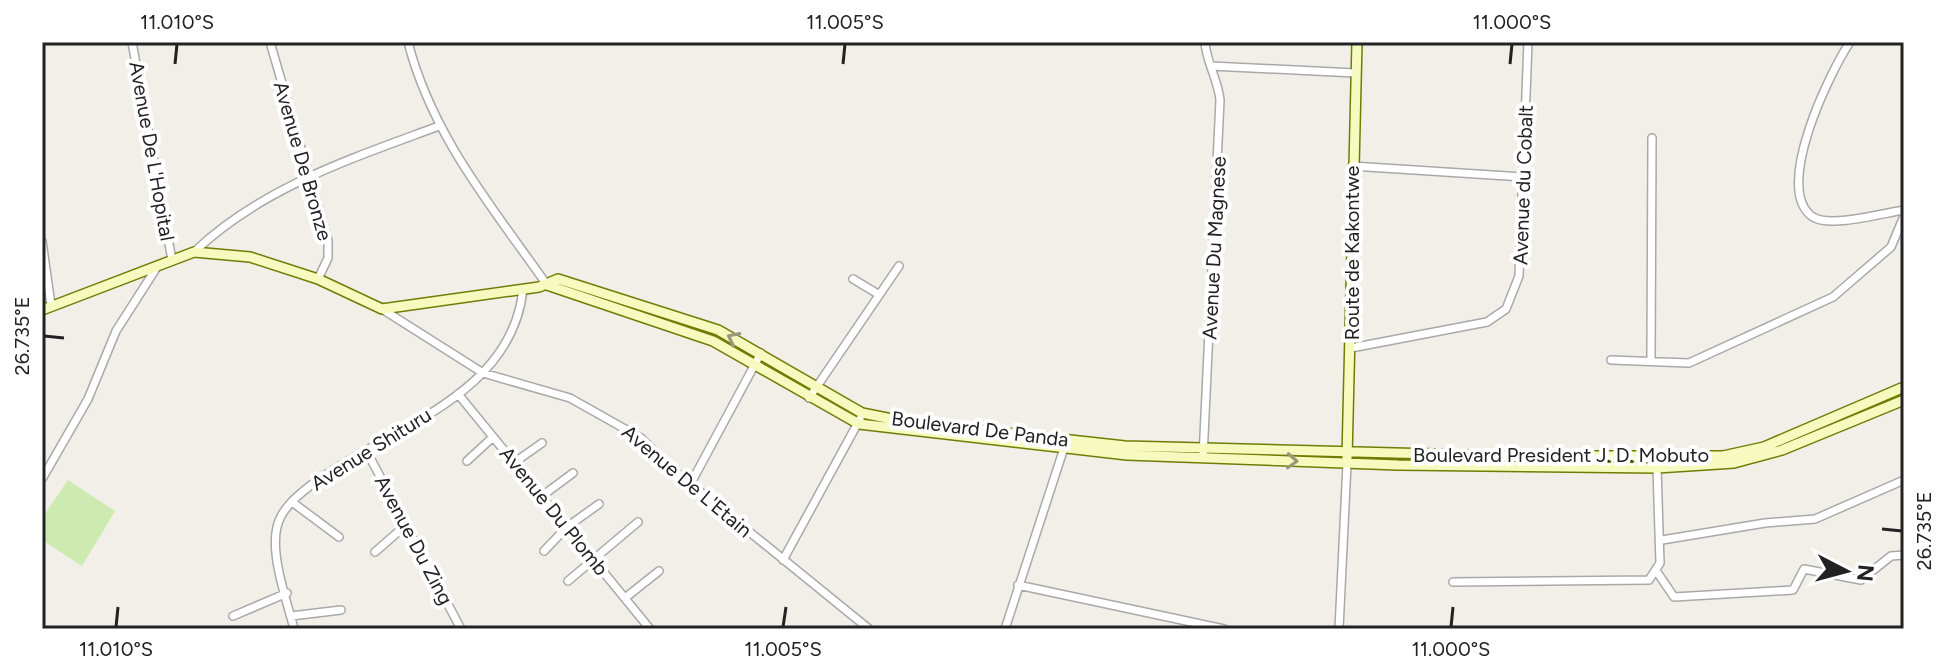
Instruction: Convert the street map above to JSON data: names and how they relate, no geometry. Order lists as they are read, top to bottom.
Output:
{
  "streets": {
    "street": [
      "Avenue De L'Hopital",
      "Avenue De Bronze",
      "Avenue du Cobalt",
      "Avenue Du Magnese",
      "Route de Kakontwe",
      "Boulevard De Panda",
      "Avenue Shituru",
      "Boulevard President J. D. Mobuto",
      "Avenue De L'Etain",
      "Avenue Du Plomb",
      "Avenue Du Zing"
    ]
  },
  "crossings": [
    ["Avenue du Cobalt", "Route de Kakontwe"],
    ["Avenue Du Magnese", "Boulevard De Panda"],
    ["Route de Kakontwe", "Boulevard De Panda"],
    ["Route de Kakontwe", "Boulevard President J. D. Mobuto"],
    ["Boulevard De Panda", "Avenue Shituru"],
    ["Boulevard De Panda", "Boulevard President J. D. Mobuto"],
    ["Boulevard De Panda", "Avenue De L'Etain"],
    ["Avenue Shituru", "Avenue De L'Etain"],
    ["Avenue Shituru", "Avenue Du Plomb"],
    ["Avenue Shituru", "Avenue Du Zing"]
  ],
  "north": "right",
  "coordinates": [
    "11.010°S",
    "11.005°S",
    "11.000°S",
    "26.735°E"
  ]
}
